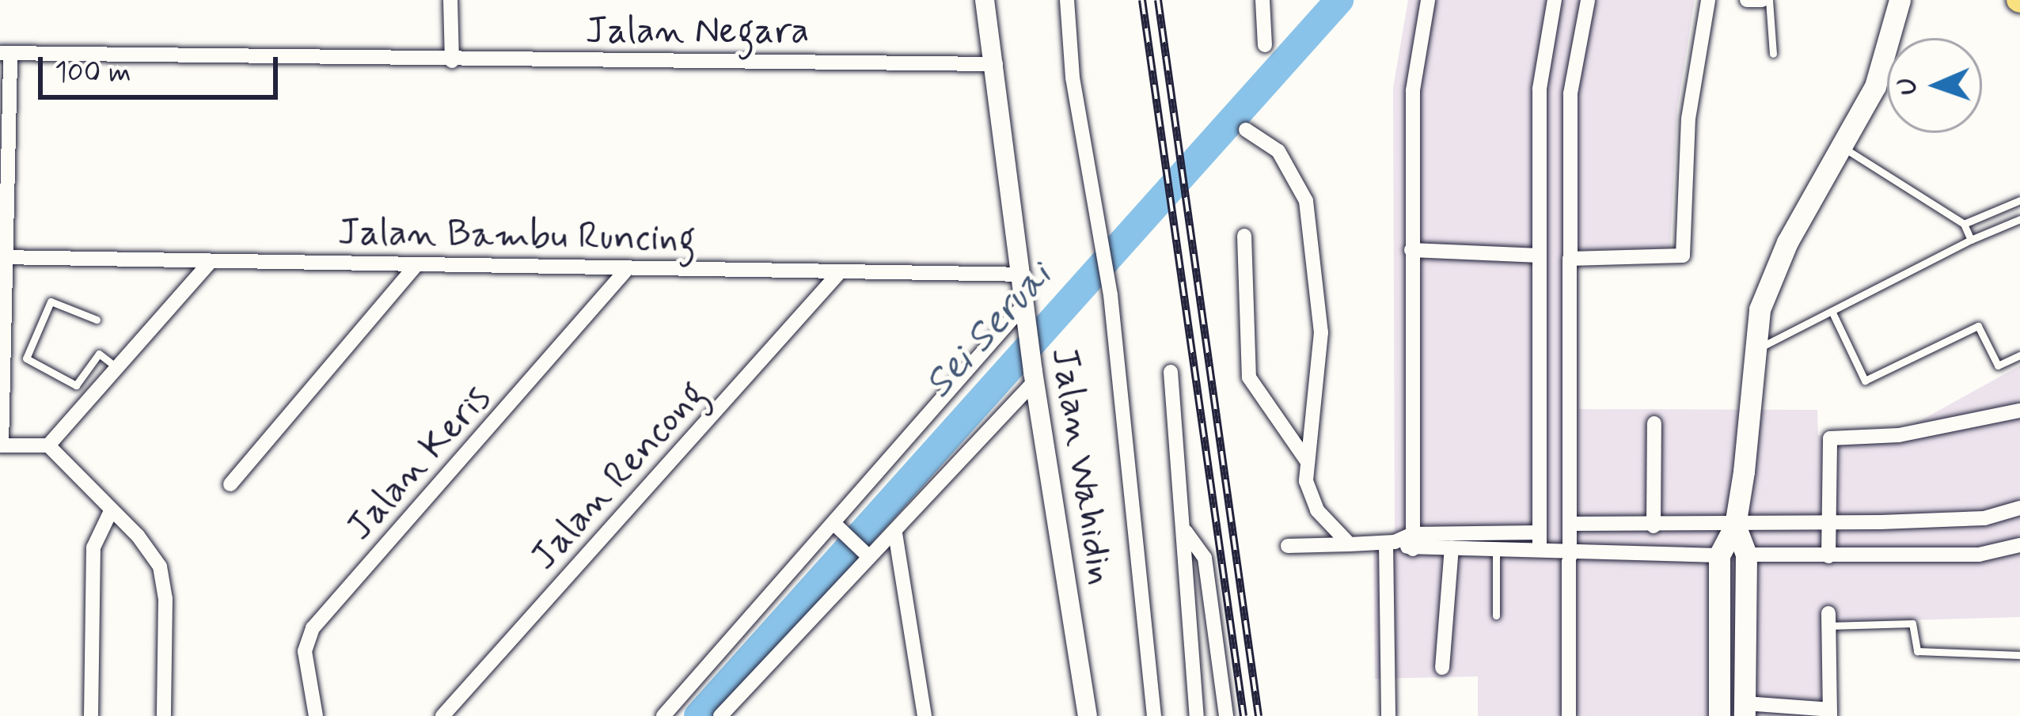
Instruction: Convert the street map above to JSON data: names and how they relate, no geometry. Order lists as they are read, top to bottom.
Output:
{
  "streets": {
    "street": [
      "Jalan Negara",
      "Jalan Bambu Runcing",
      "Jalan Keris",
      "Jalan Wahidin",
      "Jalan Rencong"
    ]
  },
  "crossings": [
    ["Jalan Negara", "Jalan Wahidin"],
    ["Jalan Bambu Runcing", "Jalan Keris"],
    ["Jalan Bambu Runcing", "Jalan Wahidin"],
    ["Jalan Bambu Runcing", "Jalan Rencong"]
  ],
  "water": ["Sei Seruai"],
  "scale_bar": "100 m",
  "north": "left"
}
